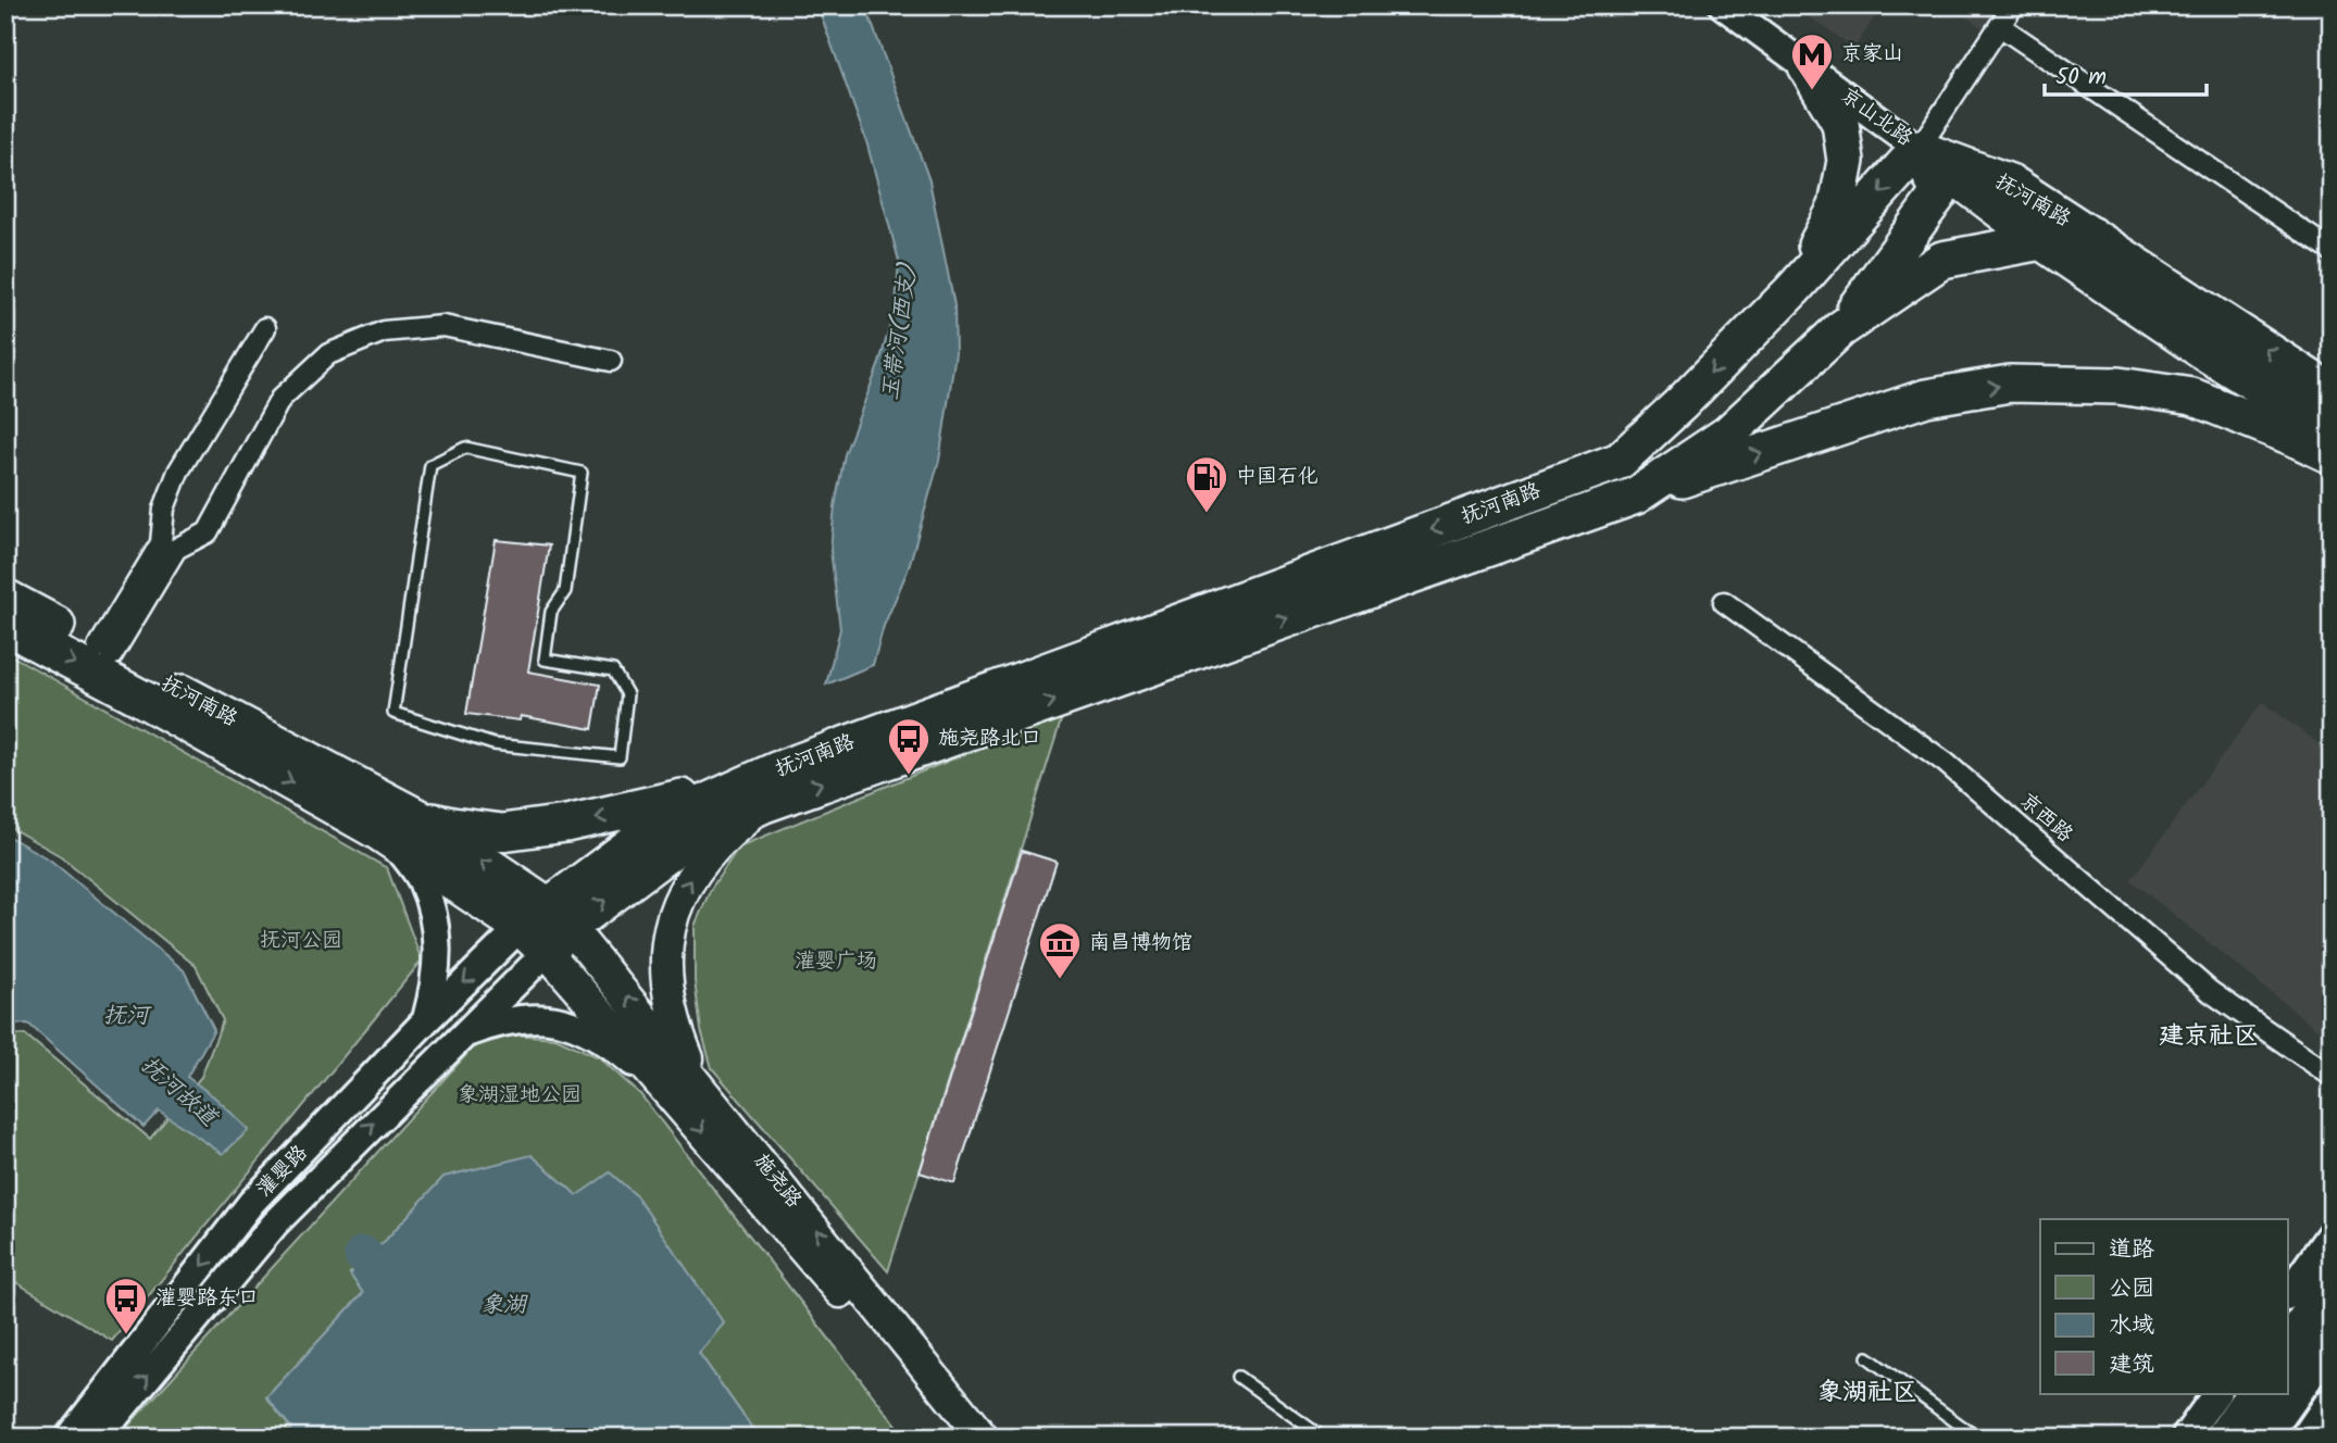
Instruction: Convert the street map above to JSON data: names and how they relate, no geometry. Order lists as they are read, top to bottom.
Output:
{
  "streets": {
    "highway": ["抚河南路"],
    "main road": ["京山北路", "灌婴路", "施尧路"],
    "street": ["京西路"]
  },
  "crossings": [
    ["京山北路", "抚河南路"],
    ["抚河南路", "灌婴路"],
    ["抚河南路", "施尧路"],
    ["灌婴路", "施尧路"]
  ],
  "districts": ["建京社区", "象湖社区"],
  "water": [
    "玉带河(西支)",
    "抚河",
    "抚河故道",
    "象湖"
  ],
  "parks": ["抚河公园", "灌婴广场", "象湖湿地公园"],
  "places": {
    "metro station": ["京家山"],
    "fuel station": ["中国石化"],
    "bus stop": ["施尧路北口", "灌婴路东口"],
    "museum": ["南昌博物馆"]
  },
  "legend": [
    "道路",
    "公园",
    "水域",
    "建筑"
  ],
  "scale_bar": "50 m"
}
